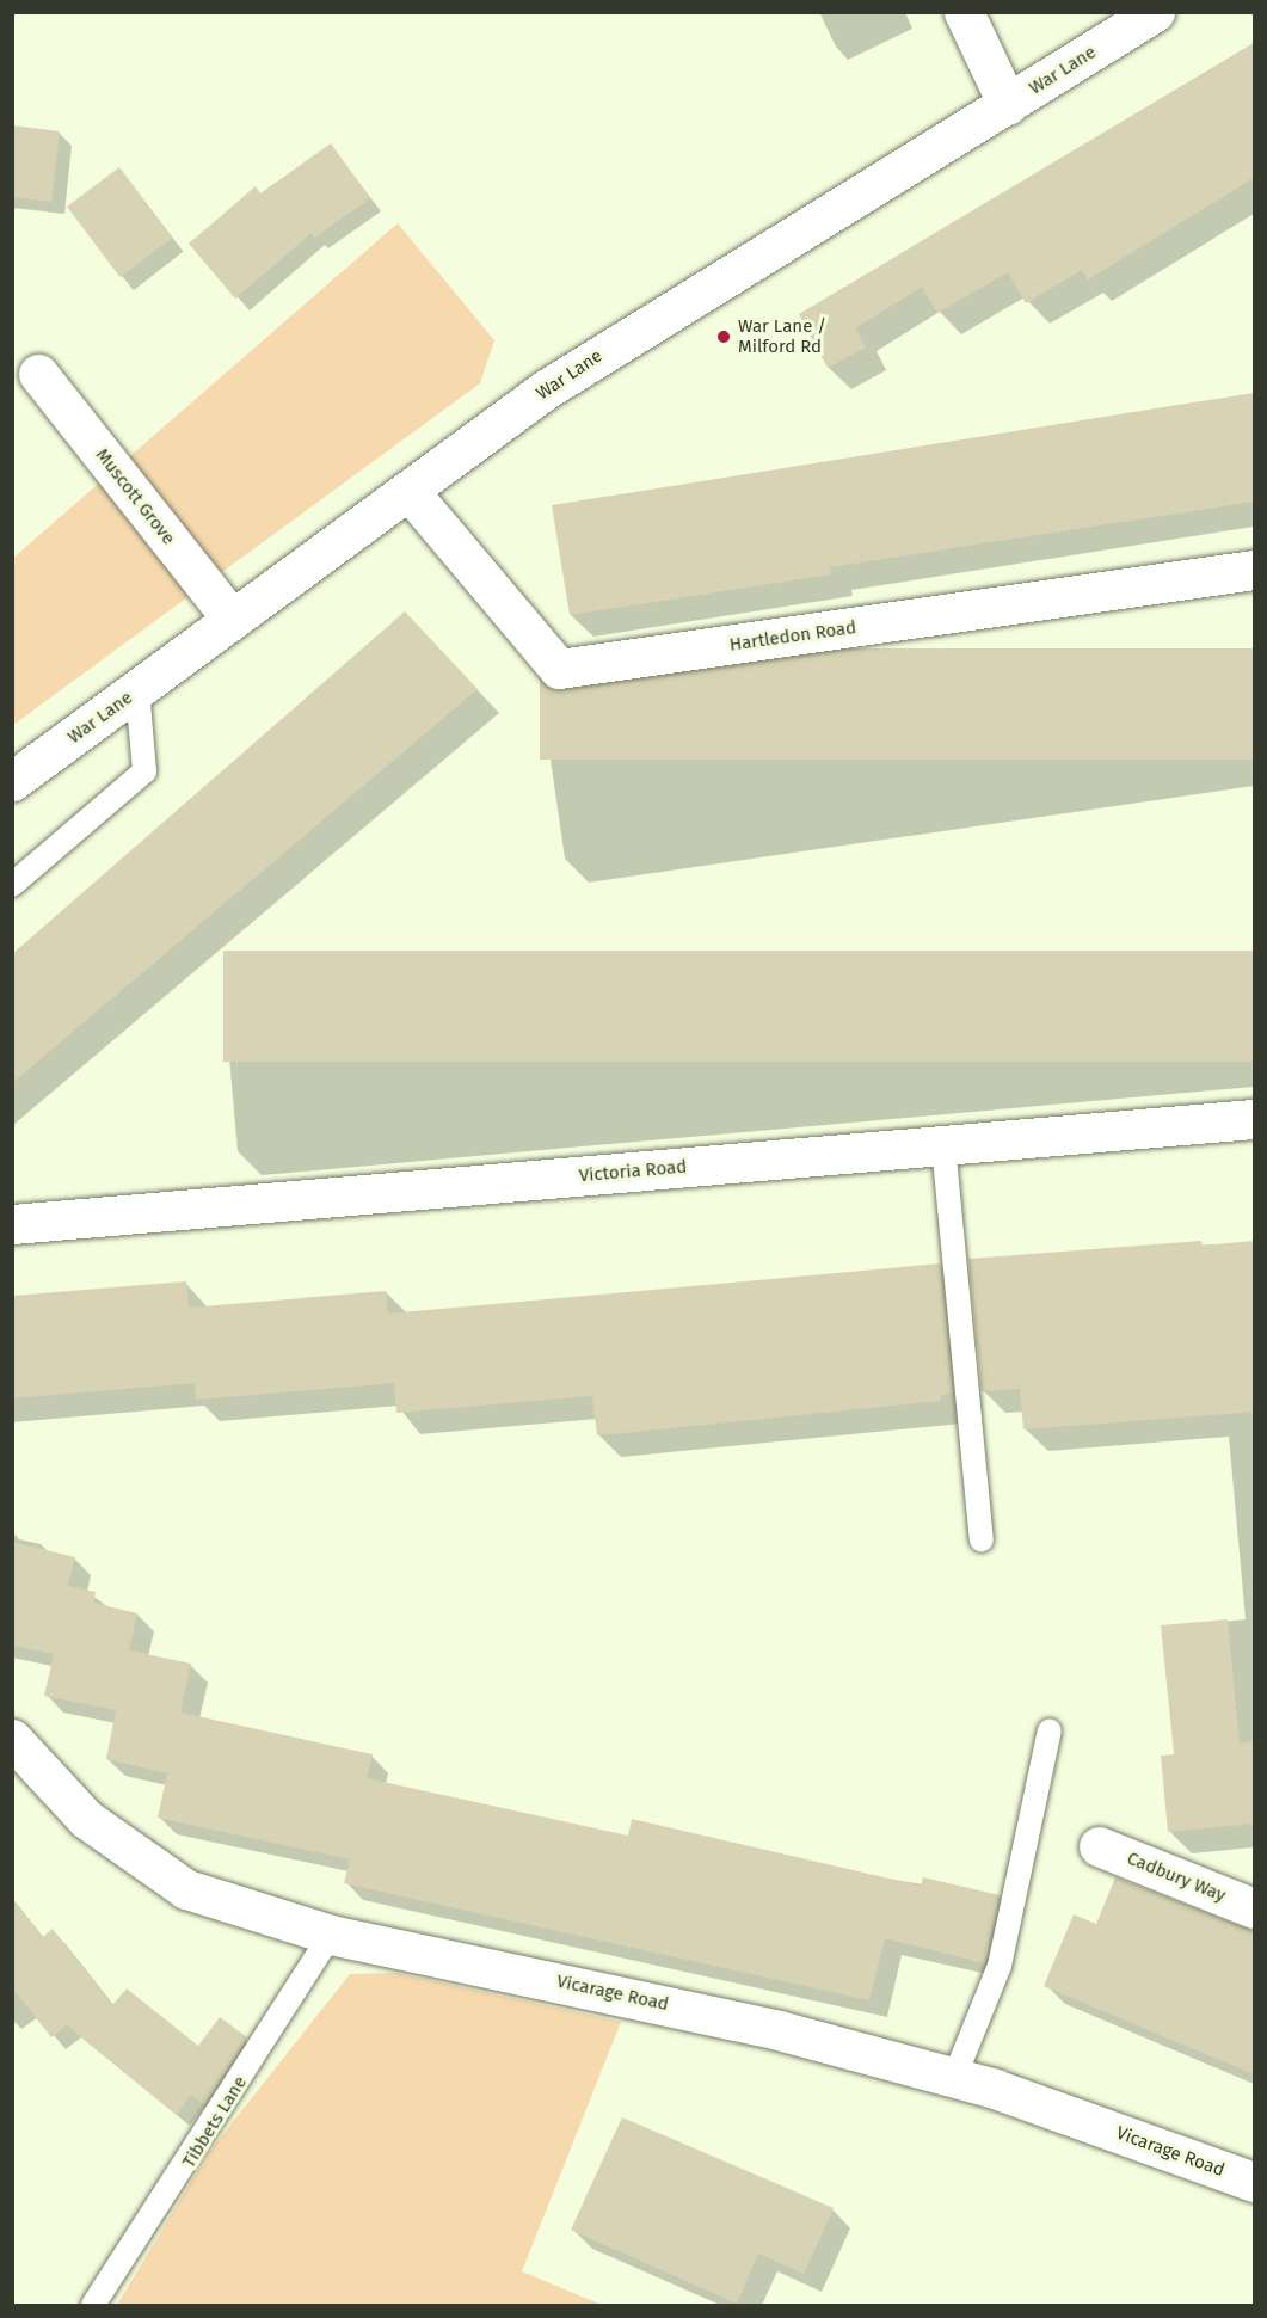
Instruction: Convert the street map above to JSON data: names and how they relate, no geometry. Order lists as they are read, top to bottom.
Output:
{
  "streets": {
    "street": [
      "War Lane",
      "Muscott Grove",
      "Hartledon Road",
      "Victoria Road",
      "Cadbury Way",
      "Vicarage Road"
    ],
    "lane": ["Tibbets Lane"]
  },
  "crossings": [
    ["War Lane", "Muscott Grove"],
    ["War Lane", "Hartledon Road"],
    ["Vicarage Road", "Tibbets Lane"]
  ],
  "places": ["War Lane / Milford Rd"]
}
